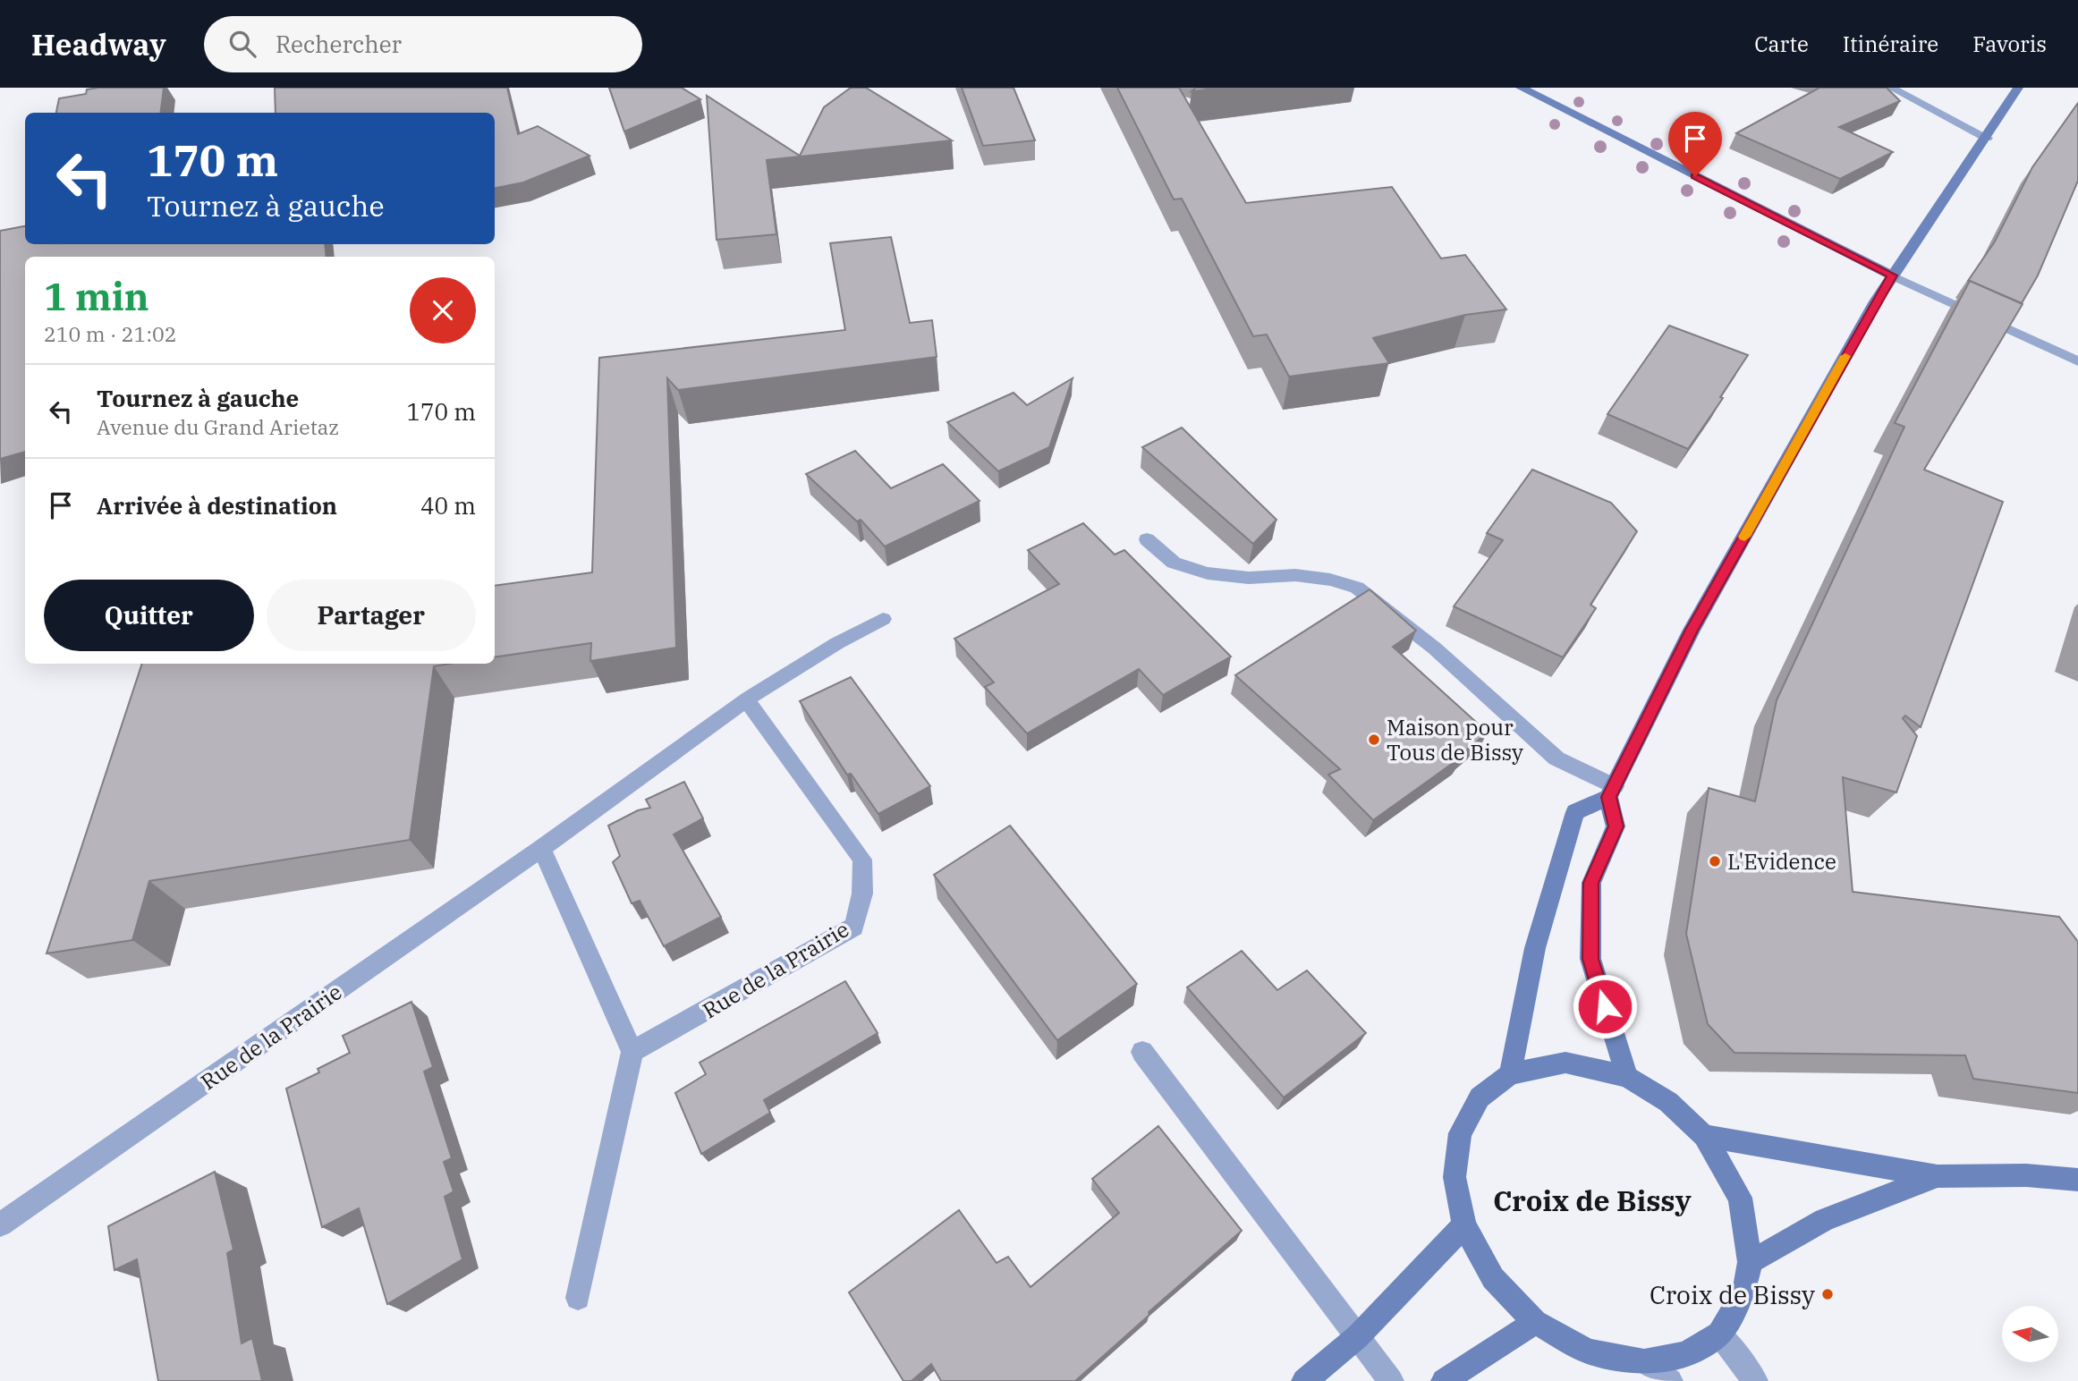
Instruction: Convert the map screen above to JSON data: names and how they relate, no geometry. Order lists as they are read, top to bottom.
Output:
{
  "streets": {
    "street": ["Rue de la Prairie"]
  },
  "districts": ["Croix de Bissy"],
  "places": ["Maison pour Tous de Bissy", "L'Evidence", "Croix de Bissy"],
  "north": "left",
  "page": {
    "header": "Headway",
    "search": "Rechercher",
    "nav": ["Carte", "Itinéraire", "Favoris"],
    "turn": ["170 m", "Tournez à gauche"],
    "heading": ["1 min", "210 m · 21:02"],
    "list": [
      {
        "name": "Tournez à gauche",
        "note": "Avenue du Grand Arietaz",
        "value": "170 m"
      },
      {
        "name": "Arrivée à destination",
        "value": "40 m"
      }
    ],
    "buttons": ["Quitter", "Partager"]
  }
}
